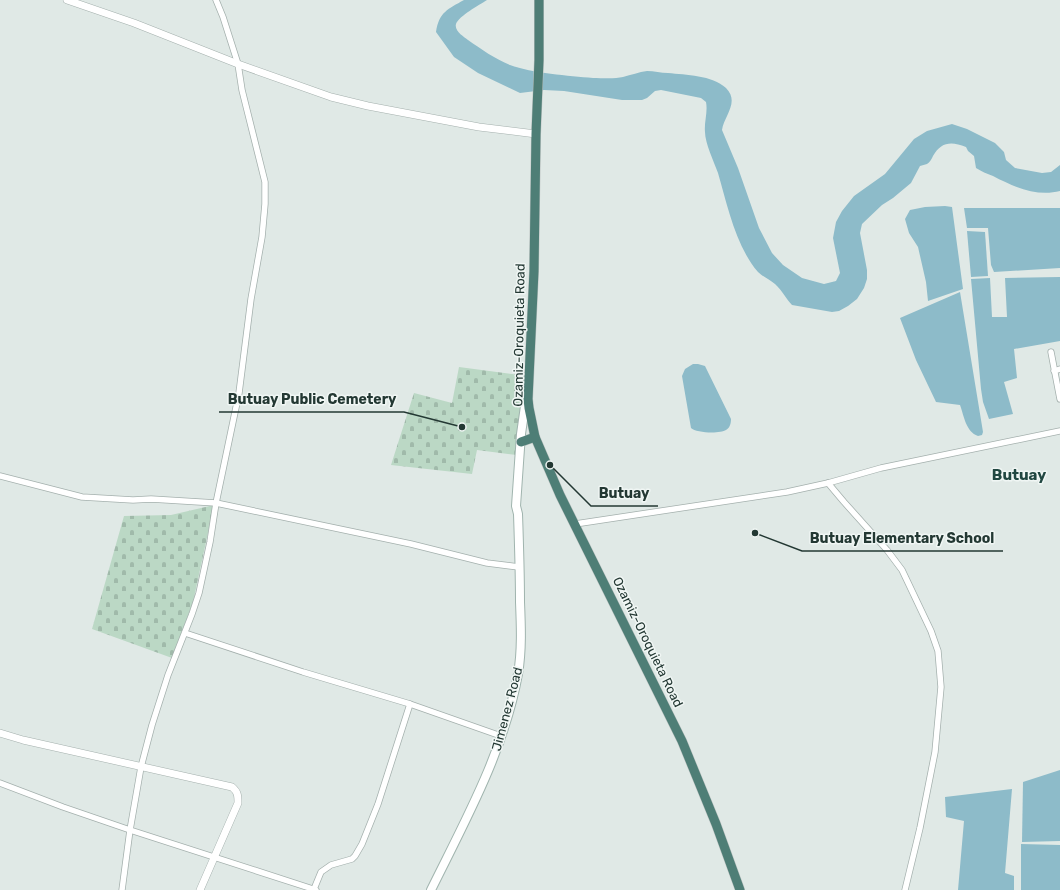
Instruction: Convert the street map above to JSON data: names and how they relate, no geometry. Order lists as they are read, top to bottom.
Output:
{
  "streets": {
    "highway": ["Ozamiz-Oroquieta Road"],
    "main road": ["Jimenez Road"]
  },
  "crossings": [
    ["Ozamiz-Oroquieta Road", "Jimenez Road"]
  ],
  "districts": ["Butuay"],
  "places": ["Butuay Public Cemetery", "Butuay", "Butuay Elementary School"]
}
